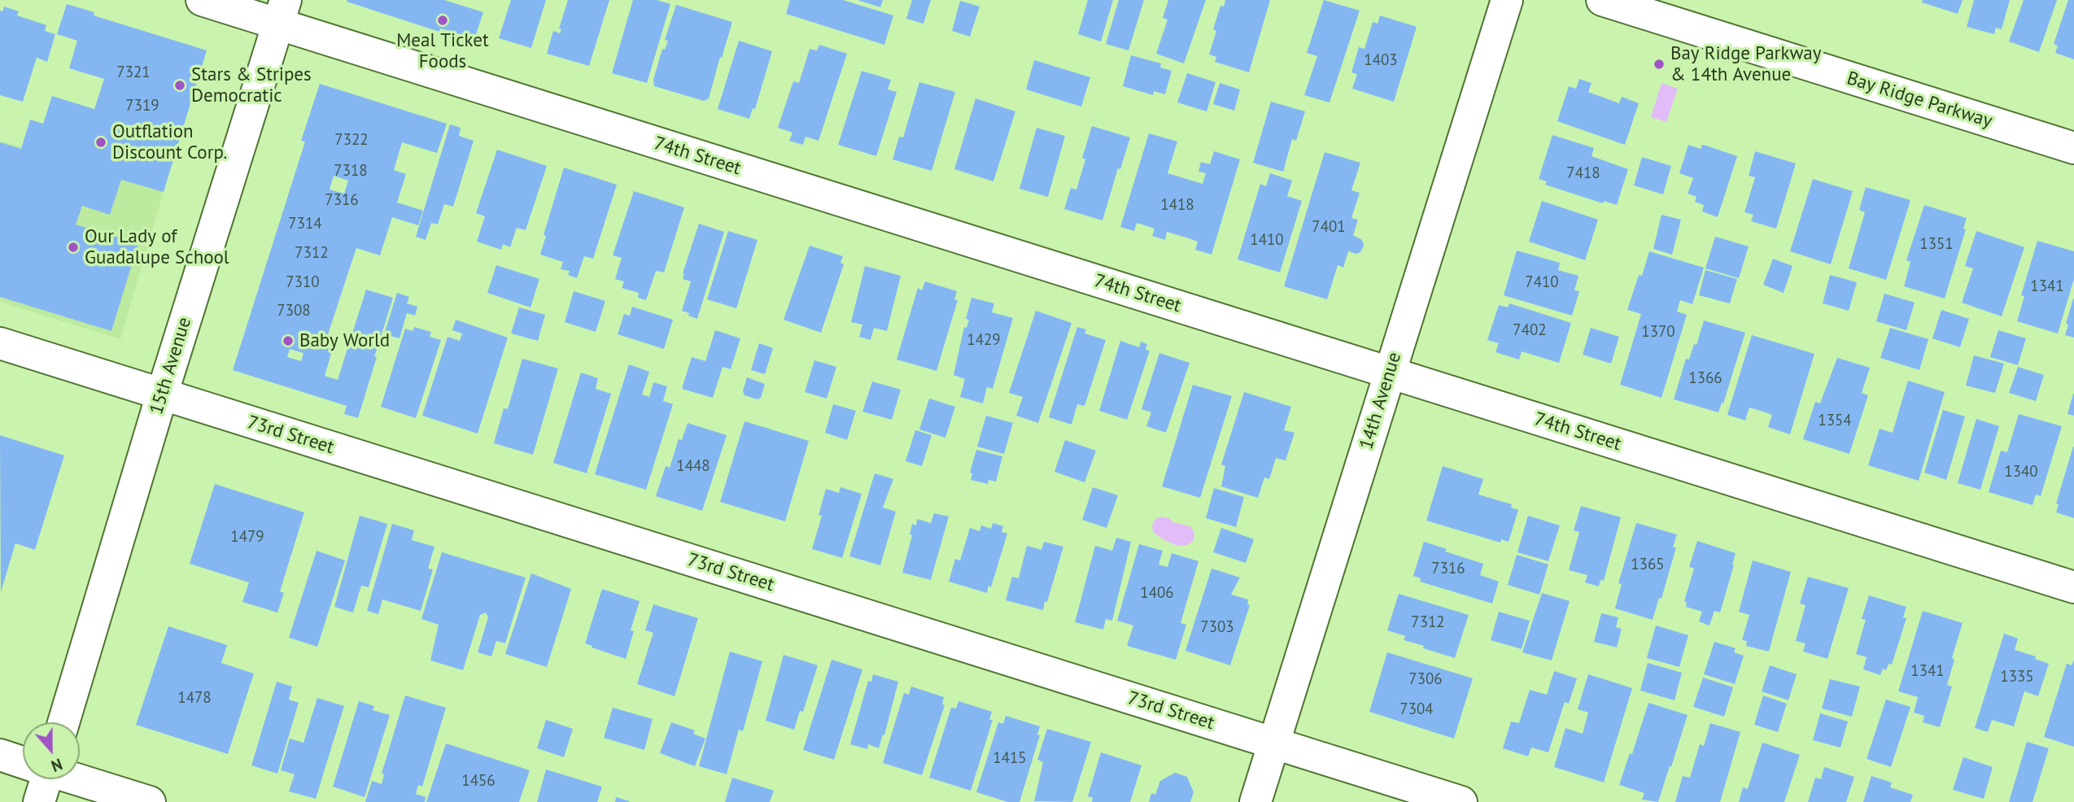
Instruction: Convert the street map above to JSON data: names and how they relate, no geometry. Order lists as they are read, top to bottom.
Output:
{
  "streets": {
    "street": [
      "Bay Ridge Parkway",
      "74th Street",
      "15th Avenue",
      "14th Avenue",
      "73rd Street"
    ]
  },
  "crossings": [
    ["74th Street", "15th Avenue"],
    ["74th Street", "14th Avenue"],
    ["15th Avenue", "73rd Street"],
    ["14th Avenue", "73rd Street"]
  ],
  "places": [
    "Meal Ticket Foods",
    "Bay Ridge Parkway & 14th Avenue",
    "Stars & Stripes Democratic",
    "Outflation Discount Corp.",
    "Our Lady of Guadalupe School",
    "Baby World"
  ],
  "house_numbers": [
    "1403",
    "7321",
    "7319",
    "7322",
    "7318",
    "7418",
    "7316",
    "1418",
    "7314",
    "7401",
    "1410",
    "1351",
    "7312",
    "7310",
    "7410",
    "1341",
    "7308",
    "7402",
    "1370",
    "1429",
    "1366",
    "1354",
    "1448",
    "1340",
    "1479",
    "1365",
    "7316",
    "1406",
    "7312",
    "7303",
    "1341",
    "1335",
    "7306",
    "1478",
    "7304",
    "1415",
    "1456"
  ],
  "north": "bottom"
}
